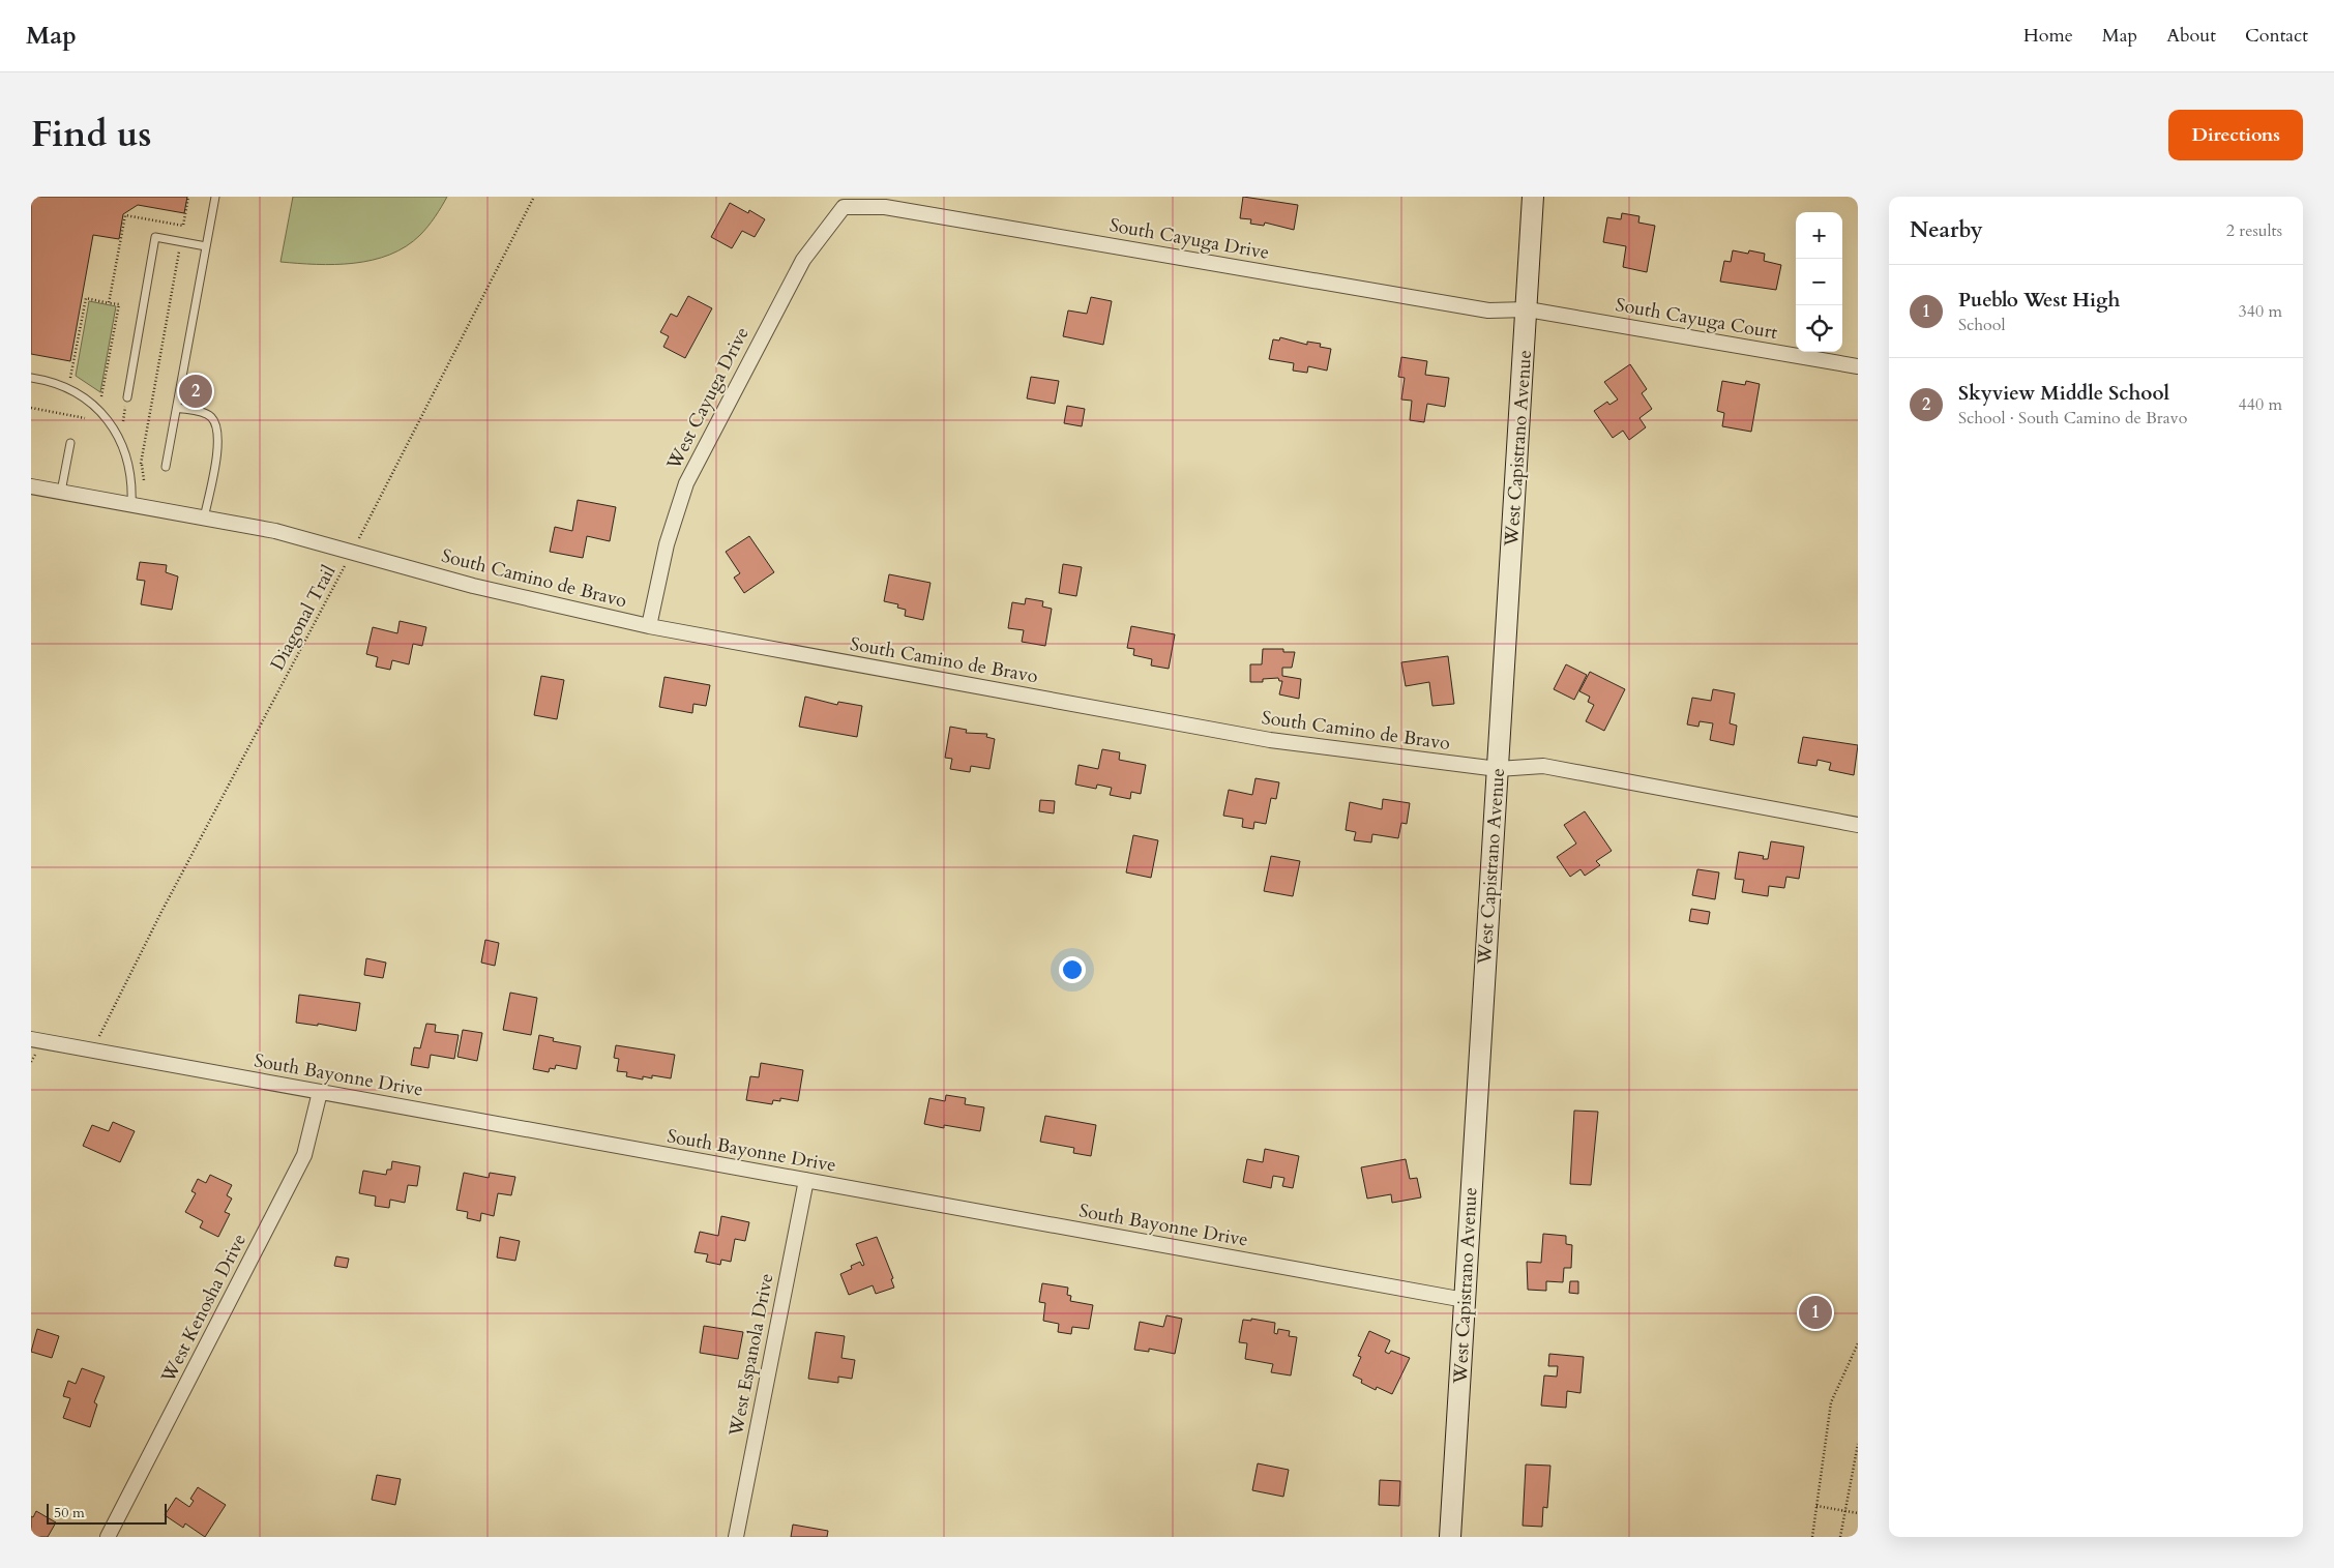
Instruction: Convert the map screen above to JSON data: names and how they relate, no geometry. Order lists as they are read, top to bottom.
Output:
{
  "streets": {
    "street": [
      "South Cayuga Drive",
      "South Cayuga Court",
      "West Cayuga Drive",
      "West Capistrano Avenue",
      "South Camino de Bravo",
      "South Bayonne Drive",
      "West Kenosha Drive",
      "West Espanola Drive"
    ],
    "path": ["Diagonal Trail"]
  },
  "crossings": [
    ["South Cayuga Drive", "South Cayuga Court"],
    ["South Cayuga Drive", "West Cayuga Drive"],
    ["South Cayuga Drive", "West Capistrano Avenue"],
    ["South Cayuga Court", "West Capistrano Avenue"],
    ["West Cayuga Drive", "South Camino de Bravo"],
    ["West Capistrano Avenue", "South Camino de Bravo"],
    ["West Capistrano Avenue", "South Bayonne Drive"],
    ["South Camino de Bravo", "Diagonal Trail"],
    ["Diagonal Trail", "South Bayonne Drive"],
    ["South Bayonne Drive", "West Kenosha Drive"],
    ["South Bayonne Drive", "West Espanola Drive"]
  ],
  "scale_bar": "50 m",
  "page": {
    "header": "Map",
    "nav": [
      "Home",
      "Map",
      "About",
      "Contact"
    ],
    "title": "Find us",
    "buttons": "Directions",
    "heading": ["Nearby", "2 results"],
    "map_buttons": ["+", "−"],
    "list": [
      {
        "mark": "1",
        "name": "Pueblo West High",
        "note": "School",
        "value": "340 m"
      },
      {
        "mark": "2",
        "name": "Skyview Middle School",
        "note": "School · South Camino de Bravo",
        "value": "440 m"
      }
    ],
    "pins": ["2", "1"],
    "scale": "50 m"
  }
}
